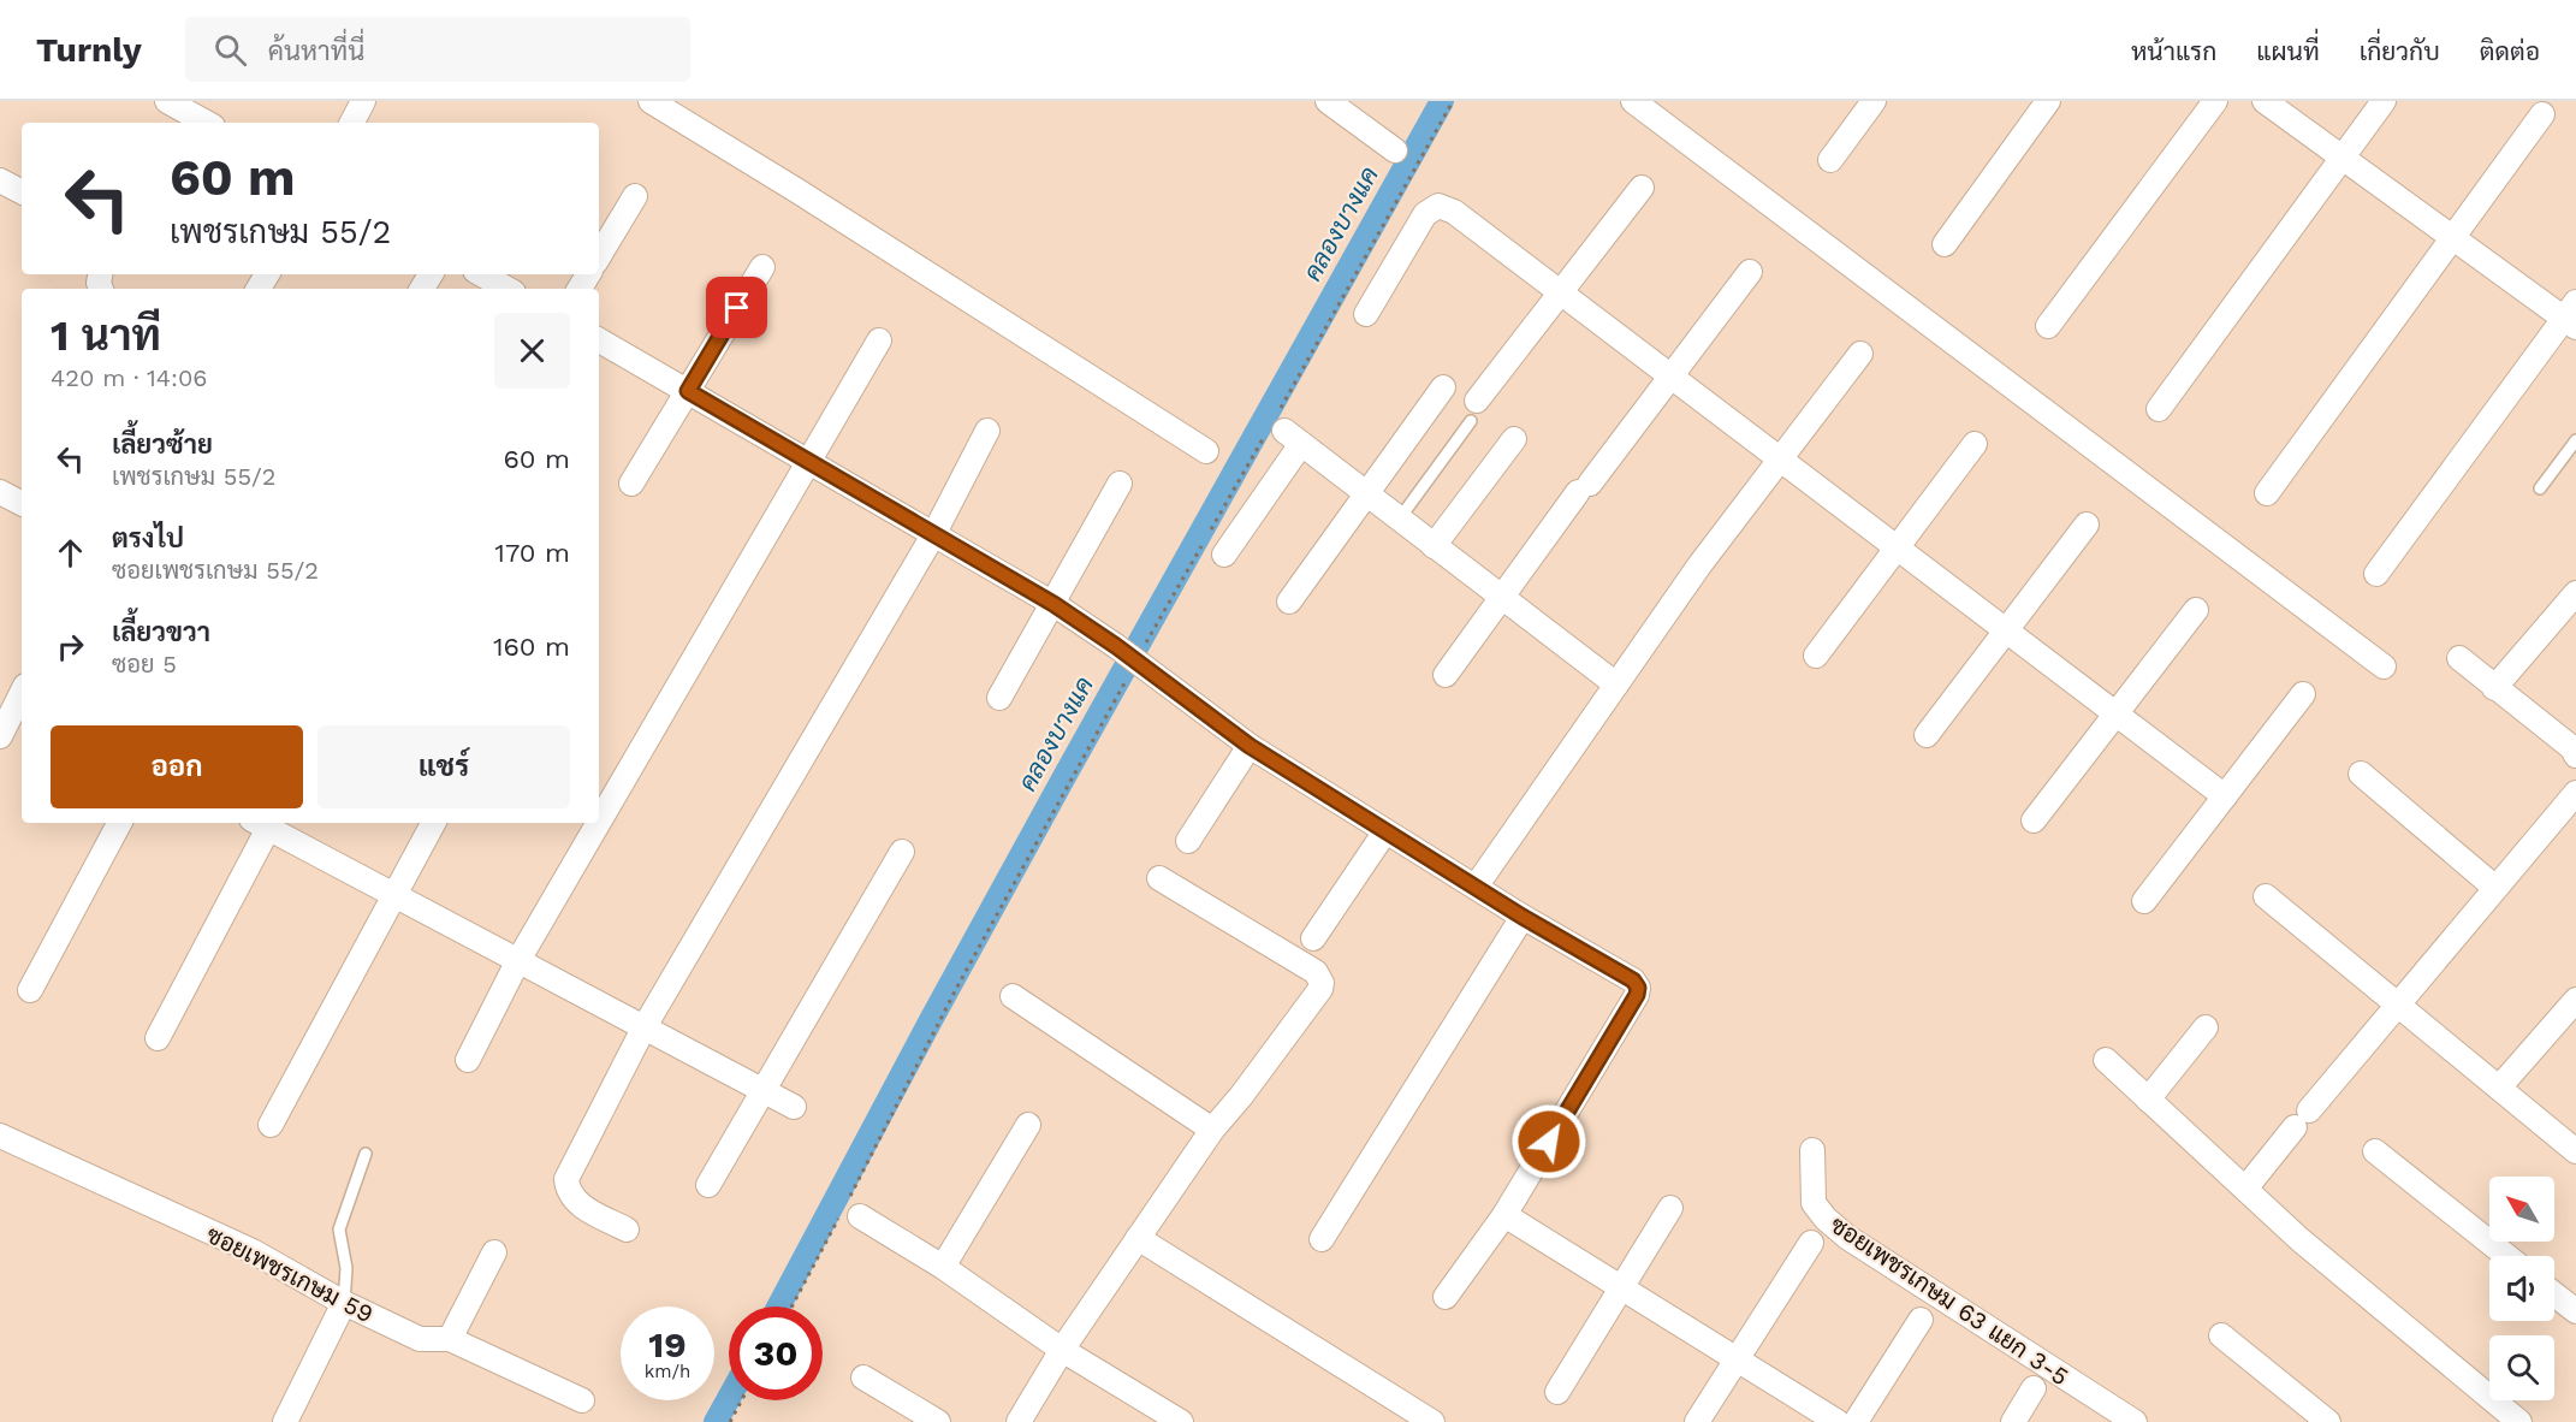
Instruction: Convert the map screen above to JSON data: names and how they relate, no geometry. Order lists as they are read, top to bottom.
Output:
{
  "streets": {
    "street": ["ซอยเพชรเกษม 59", "ซอยเพชรเกษม 63 แยก 3-5"]
  },
  "water": ["คลองบางแค"],
  "north": "top left",
  "page": {
    "header": "Turnly",
    "search": "ค้นหาที่นี่",
    "nav": [
      "หน้าแรก",
      "แผนที่",
      "เกี่ยวกับ",
      "ติดต่อ"
    ],
    "turn": ["60 m", "เพชรเกษม 55/2"],
    "heading": ["1 นาที", "420 m · 14:06"],
    "list": [
      {
        "name": "เลี้ยวซ้าย",
        "note": "เพชรเกษม 55/2",
        "value": "60 m"
      },
      {
        "name": "ตรงไป",
        "note": "ซอยเพชรเกษม 55/2",
        "value": "170 m"
      },
      {
        "name": "เลี้ยวขวา",
        "note": "ซอย 5",
        "value": "160 m"
      }
    ],
    "buttons": ["ออก", "แชร์"],
    "speed": "19 km/h",
    "limit": "30"
  }
}
